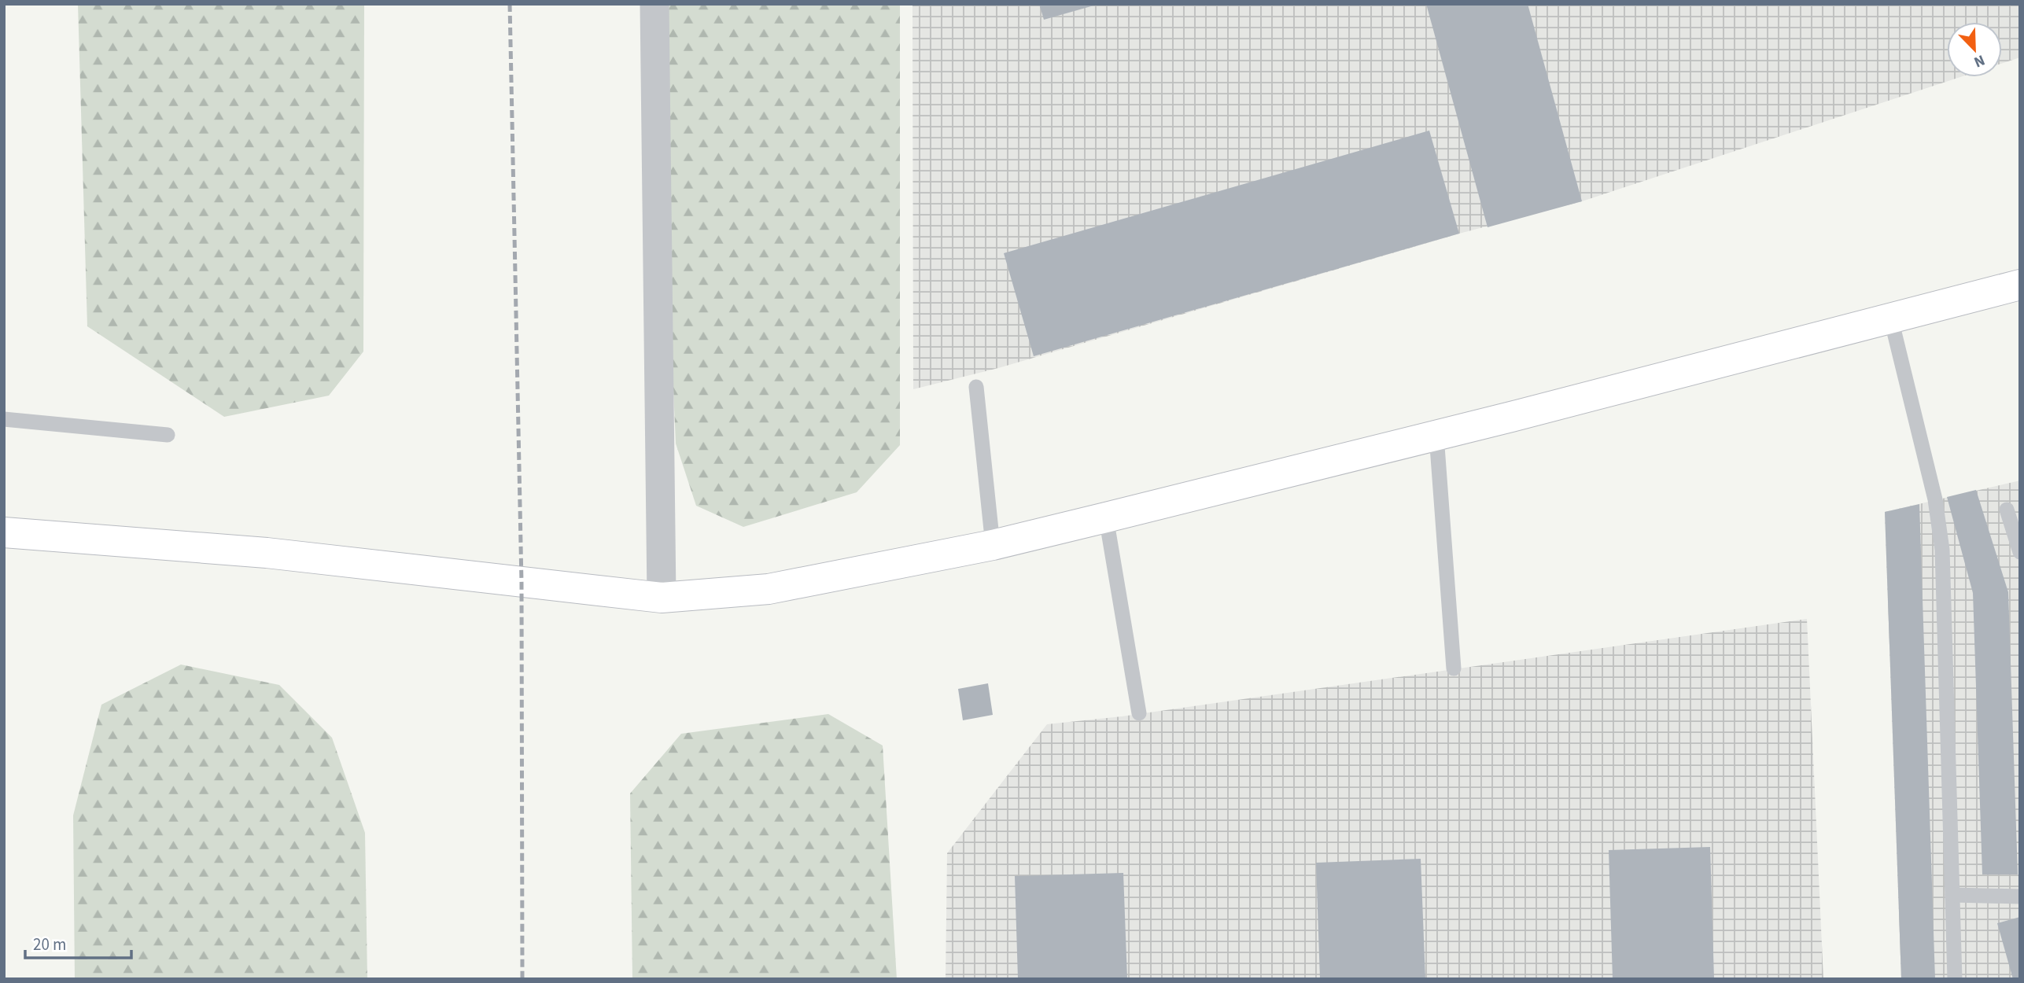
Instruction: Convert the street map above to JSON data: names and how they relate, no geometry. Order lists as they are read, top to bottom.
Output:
{
  "scale_bar": "20 m",
  "north": "bottom right"
}
